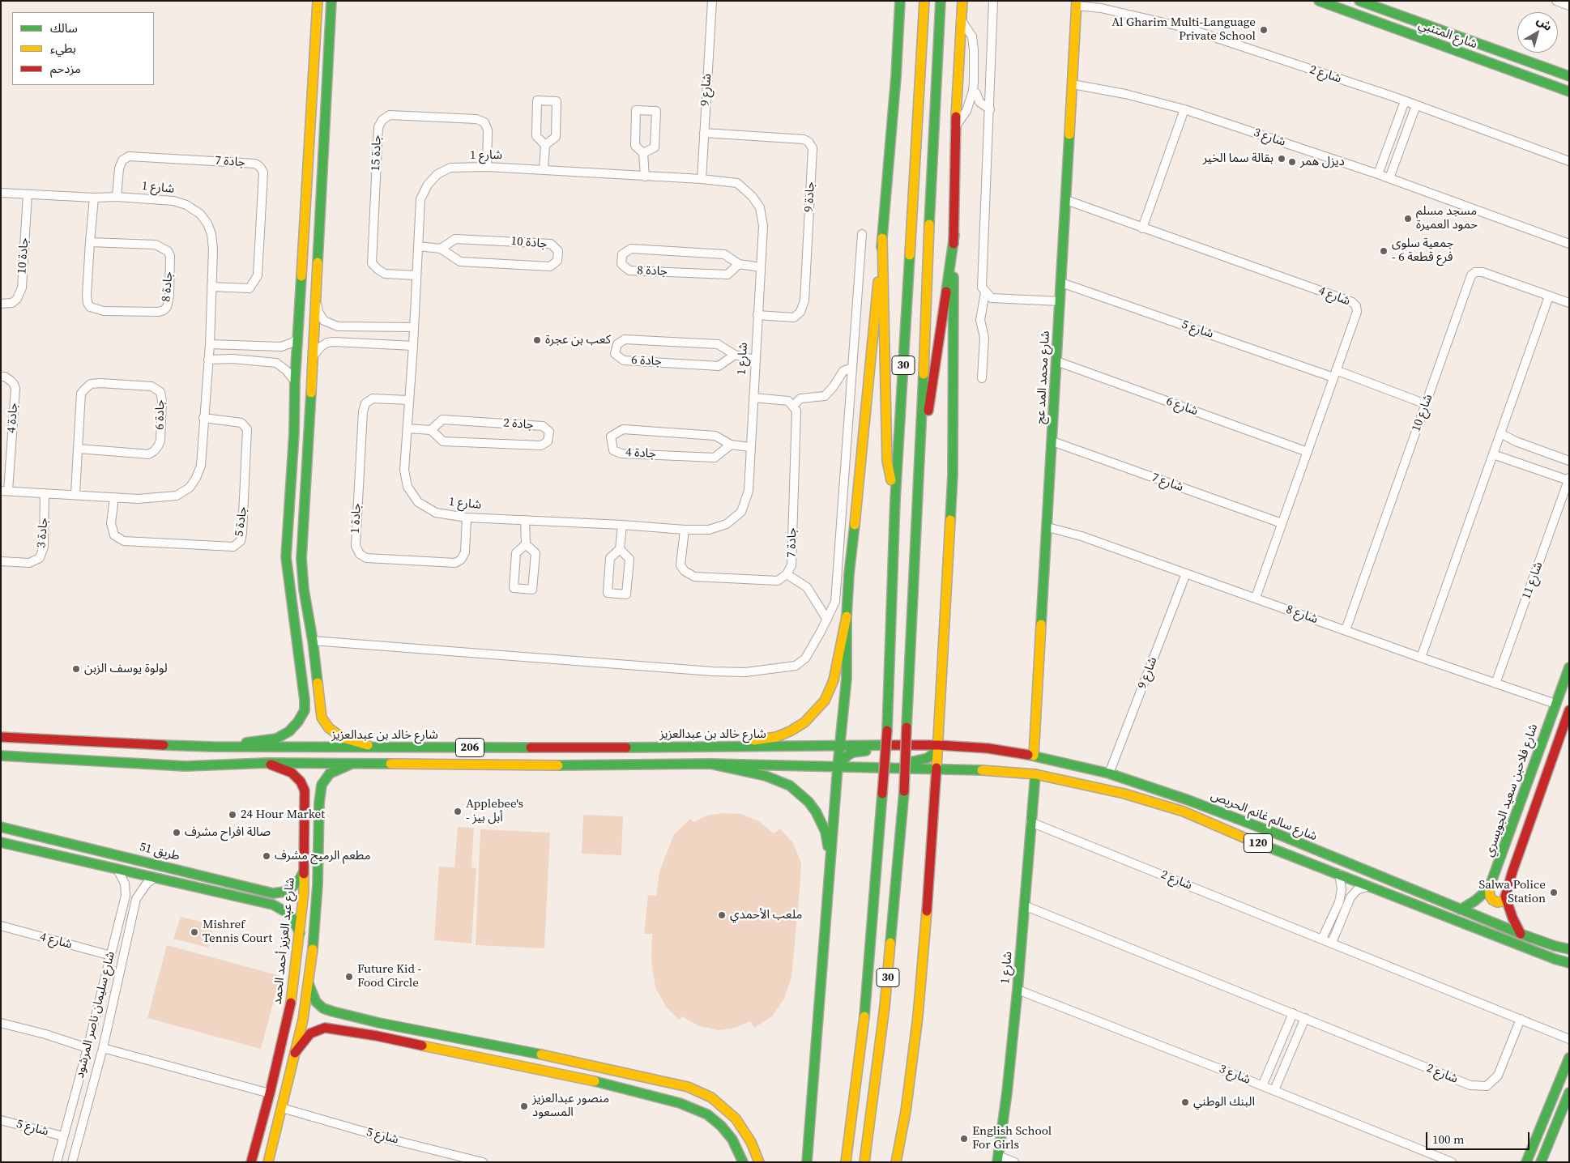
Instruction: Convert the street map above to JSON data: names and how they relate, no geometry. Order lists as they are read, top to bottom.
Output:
{
  "streets": {
    "main road": [
      "شارع المتنبي",
      "شارع 1",
      "30",
      "شارع محمد المد عج",
      "شارع خالد بن عبدالعزيز",
      "206",
      "شارع فلاحبن سعيد الجويسري",
      "شارع سالم غانم الحريص",
      "120",
      "طريق 51",
      "شارع عبد العزيز أحمد الحمد"
    ],
    "street": [
      "شارع 2",
      "شارع 9",
      "شارع 3",
      "جادة 15",
      "جادة 7",
      "جادة 9",
      "جادة 10",
      "جادة 8",
      "شارع 4",
      "شارع 5",
      "جادة 6",
      "شارع 6",
      "شارع 10",
      "جادة 4",
      "جادة 2",
      "شارع 7",
      "جادة 1",
      "جادة 5",
      "جادة 3",
      "شارع 11",
      "شارع 8",
      "شارع سليمان ناصر المرشود"
    ]
  },
  "crossings": [
    ["شارع 2", "شارع 1"],
    ["شارع 2", "شارع محمد المد عج"],
    ["شارع 9", "شارع 1"],
    ["شارع 9", "جادة 9"],
    ["شارع 9", "شارع 8"],
    ["شارع 9", "شارع سالم غانم الحريص"],
    ["شارع 3", "شارع 1"],
    ["شارع 3", "شارع محمد المد عج"],
    ["جادة 15", "شارع 1"],
    ["شارع 1", "جادة 7"],
    ["شارع 1", "جادة 9"],
    ["شارع 1", "جادة 10"],
    ["شارع 1", "جادة 8"],
    ["شارع 1", "جادة 6"],
    ["شارع 1", "جادة 4"],
    ["شارع 1", "جادة 1"],
    ["شارع 1", "جادة 5"],
    ["شارع 1", "جادة 3"],
    ["شارع 1", "120"],
    ["شارع 4", "شارع 5"],
    ["شارع 4", "شارع محمد المد عج"],
    ["شارع 4", "شارع 6"],
    ["شارع 4", "شارع 7"],
    ["شارع 4", "شارع 8"],
    ["شارع 4", "شارع سليمان ناصر المرشود"],
    ["شارع 5", "شارع محمد المد عج"],
    ["شارع 5", "شارع 10"],
    ["شارع 5", "شارع سليمان ناصر المرشود"],
    ["شارع محمد المد عج", "شارع 6"],
    ["شارع محمد المد عج", "شارع 7"],
    ["شارع محمد المد عج", "شارع 8"],
    ["شارع محمد المد عج", "شارع سالم غانم الحريص"],
    ["شارع 10", "شارع 8"],
    ["شارع 11", "شارع 8"],
    ["شارع 8", "شارع فلاحبن سعيد الجويسري"],
    ["شارع خالد بن عبدالعزيز", "شارع سالم غانم الحريص"],
    ["206", "120"],
    ["206", "شارع عبد العزيز أحمد الحمد"],
    ["شارع فلاحبن سعيد الجويسري", "شارع سالم غانم الحريص"],
    ["طريق 51", "شارع عبد العزيز أحمد الحمد"],
    ["طريق 51", "شارع سليمان ناصر المرشود"]
  ],
  "places": [
    "Al Gharim Multi-Language Private School",
    "بقالة سما الخير",
    "ديزل همر",
    "مسجد مسلم حمود العميرة",
    "جمعية سلوى - فرع قطعة 6",
    "كعب بن عجرة",
    "لولوة يوسف الزبن",
    "Applebee's - أبل بيز",
    "24 Hour Market",
    "صالة افراح مشرف",
    "مطعم الرميح مشرف",
    "Salwa Police Station",
    "ملعب الأحمدي",
    "Mishref Tennis Court",
    "Future Kid - Food Circle",
    "البنك الوطني",
    "منصور عبدالعزيز المسعود",
    "English School For Girls"
  ],
  "legend": ["سالك", "بطيء", "مزدحم"],
  "scale_bar": "100 m",
  "north": "top right"
}
